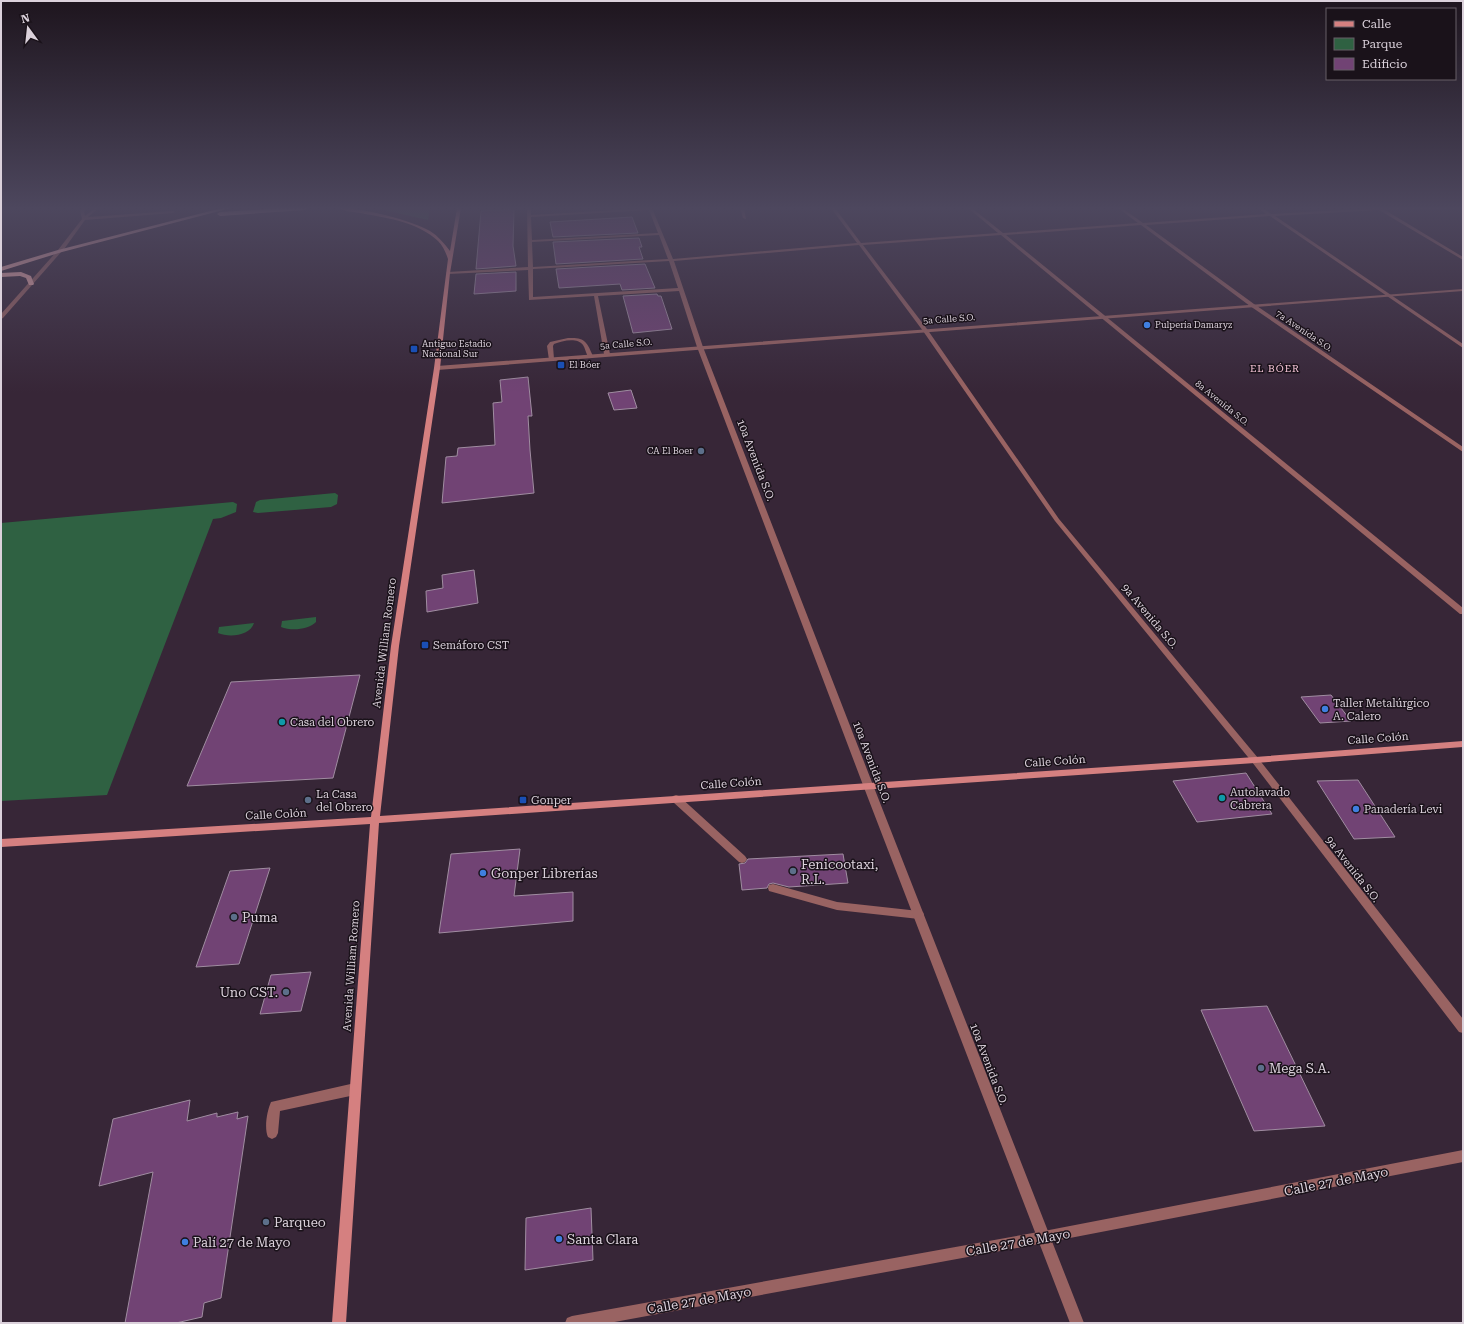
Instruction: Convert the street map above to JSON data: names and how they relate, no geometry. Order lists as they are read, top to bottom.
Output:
{
  "streets": {
    "main road": ["Avenida William Romero", "Calle Colón"],
    "street": [
      "5a Calle S.O.",
      "7a Avenida S.O.",
      "8a Avenida S.O.",
      "10a Avenida S.O.",
      "9a Avenida S.O.",
      "Calle 27 de Mayo"
    ]
  },
  "crossings": [
    ["5a Calle S.O.", "7a Avenida S.O."],
    ["5a Calle S.O.", "8a Avenida S.O."],
    ["5a Calle S.O.", "10a Avenida S.O."],
    ["5a Calle S.O.", "9a Avenida S.O."],
    ["5a Calle S.O.", "Avenida William Romero"],
    ["10a Avenida S.O.", "Calle Colón"],
    ["10a Avenida S.O.", "Calle 27 de Mayo"],
    ["9a Avenida S.O.", "Calle Colón"],
    ["Avenida William Romero", "Calle Colón"]
  ],
  "districts": ["EL BÓER"],
  "places": {
    "other": [
      "Pulpería Damaryz",
      "CA El Boer",
      "Taller Metalúrgico A. Calero",
      "Casa del Obrero",
      "Autolavado Cabrera",
      "La Casa del Obrero",
      "Panadería Levi",
      "Fenicootaxi, R.L.",
      "Gonper Librerías",
      "Puma",
      "Uno CST.",
      "Mega S.A.",
      "Parqueo",
      "Santa Clara",
      "Palí 27 de Mayo"
    ],
    "transit": [
      "Antiguo Estadio Nacional Sur",
      "El Bóer",
      "Semáforo CST",
      "Gonper"
    ]
  },
  "legend": ["Calle", "Parque", "Edificio"],
  "north": "top"
}
